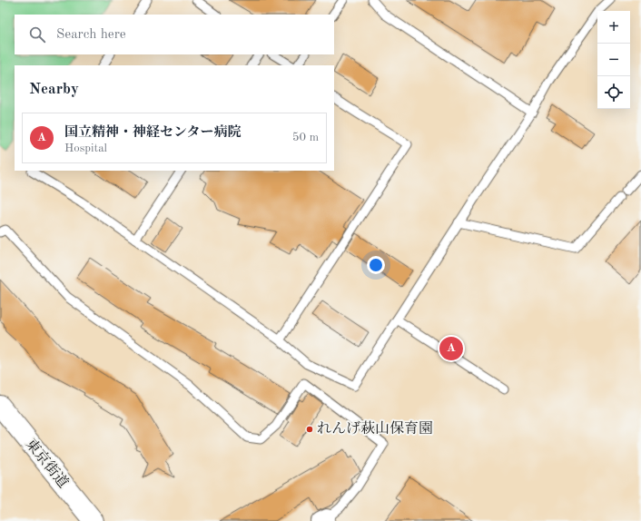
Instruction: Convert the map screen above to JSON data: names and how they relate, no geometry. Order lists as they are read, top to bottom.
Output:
{
  "streets": {
    "street": ["東京街道"]
  },
  "places": ["れんげ萩山保育園"],
  "page": {
    "map_buttons": ["+", "−"],
    "search": "Search here",
    "heading": "Nearby",
    "list": [
      {
        "mark": "A",
        "name": "国立精神・神経センター病院",
        "note": "Hospital",
        "value": "50 m"
      }
    ],
    "pins": "A"
  }
}
